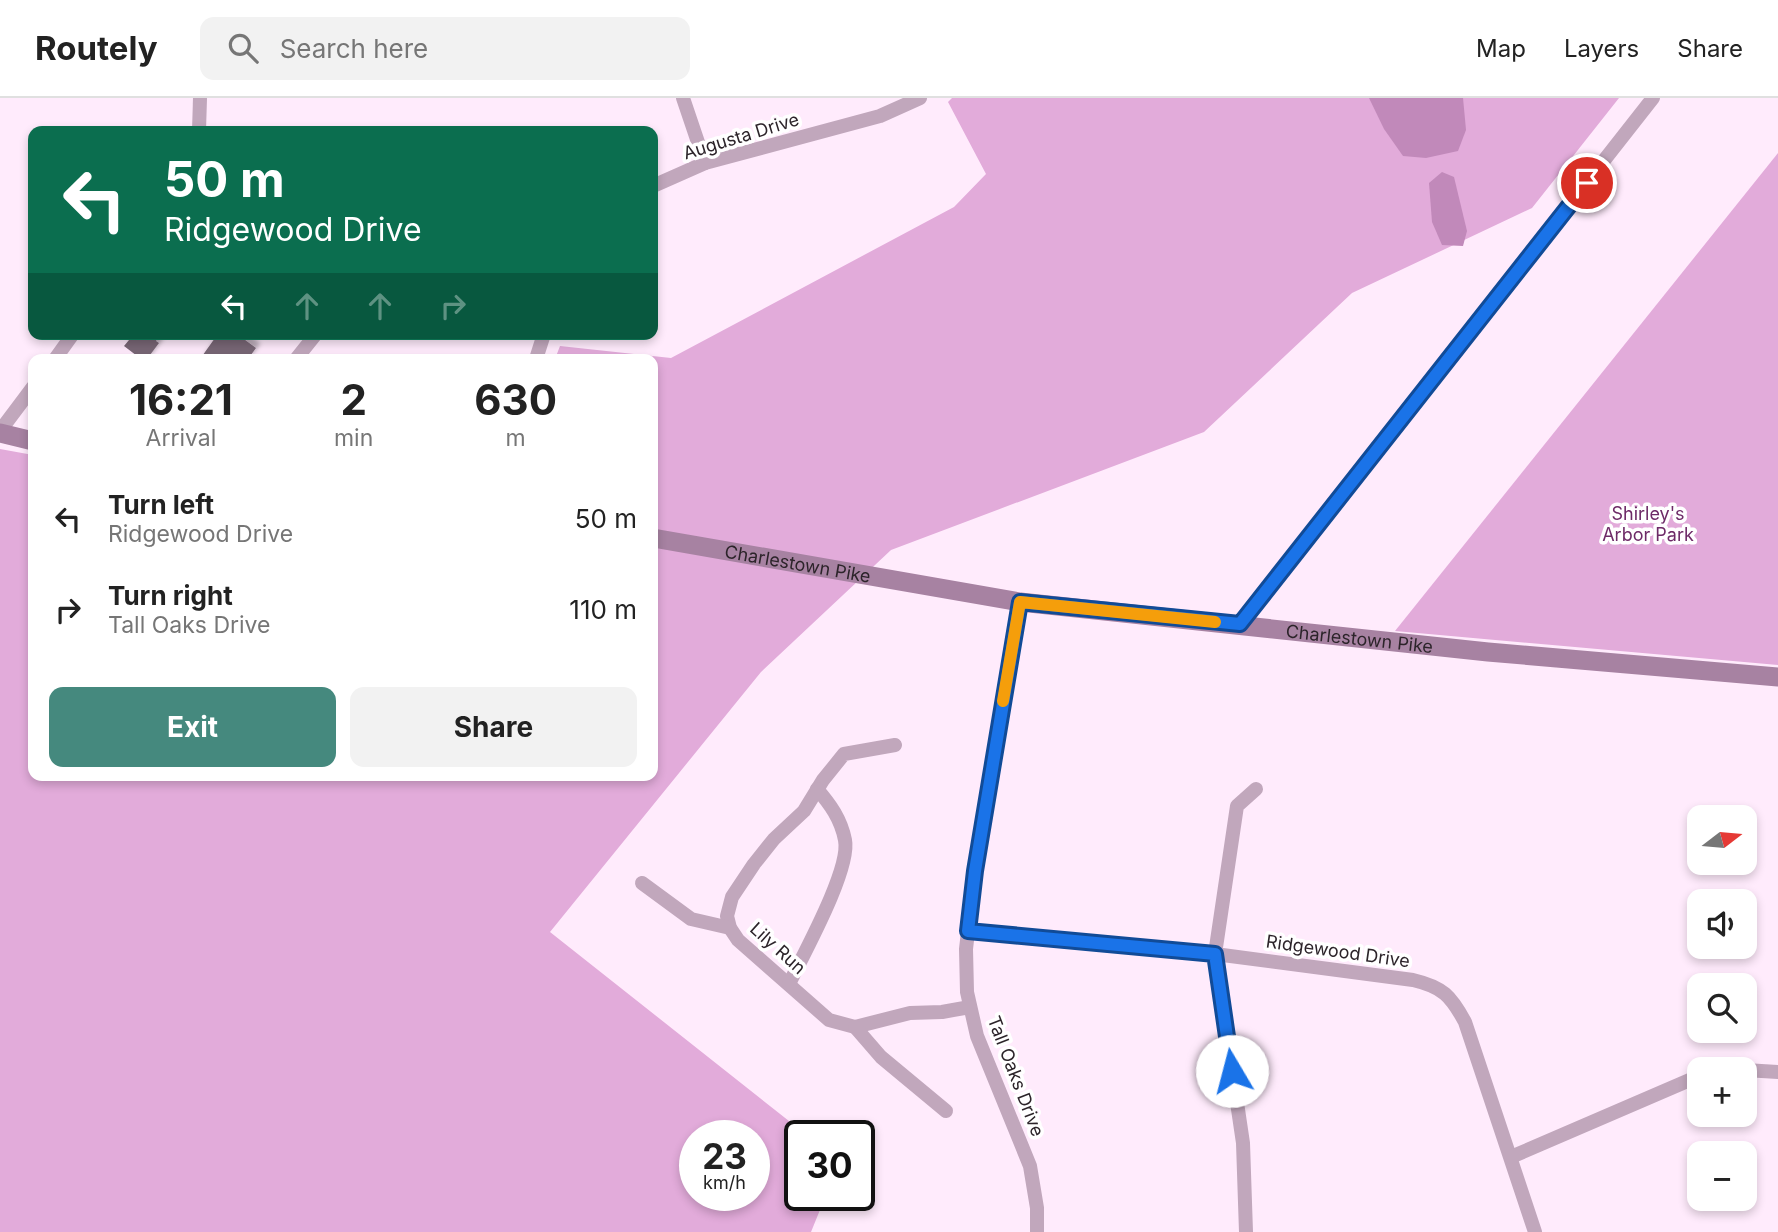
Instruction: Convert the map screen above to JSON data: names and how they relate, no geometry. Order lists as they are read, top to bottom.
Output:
{
  "streets": {
    "street": [
      "Augusta Drive",
      "Charlestown Pike",
      "Lily Run",
      "Ridgewood Drive",
      "Tall Oaks Drive"
    ]
  },
  "crossings": [
    ["Charlestown Pike", "Tall Oaks Drive"],
    ["Ridgewood Drive", "Tall Oaks Drive"]
  ],
  "parks": ["Shirley's Arbor Park"],
  "north": "right",
  "page": {
    "header": "Routely",
    "search": "Search here",
    "nav": ["Map", "Layers", "Share"],
    "turn": ["50 m", "Ridgewood Drive"],
    "eta": [
      "16:21",
      "Arrival",
      "2",
      "min",
      "630",
      "m"
    ],
    "list": [
      {
        "name": "Turn left",
        "note": "Ridgewood Drive",
        "value": "50 m"
      },
      {
        "name": "Turn right",
        "note": "Tall Oaks Drive",
        "value": "110 m"
      }
    ],
    "buttons": ["Exit", "Share"],
    "map_buttons": ["+", "−"],
    "speed": "23 km/h",
    "limit": "30"
  }
}
